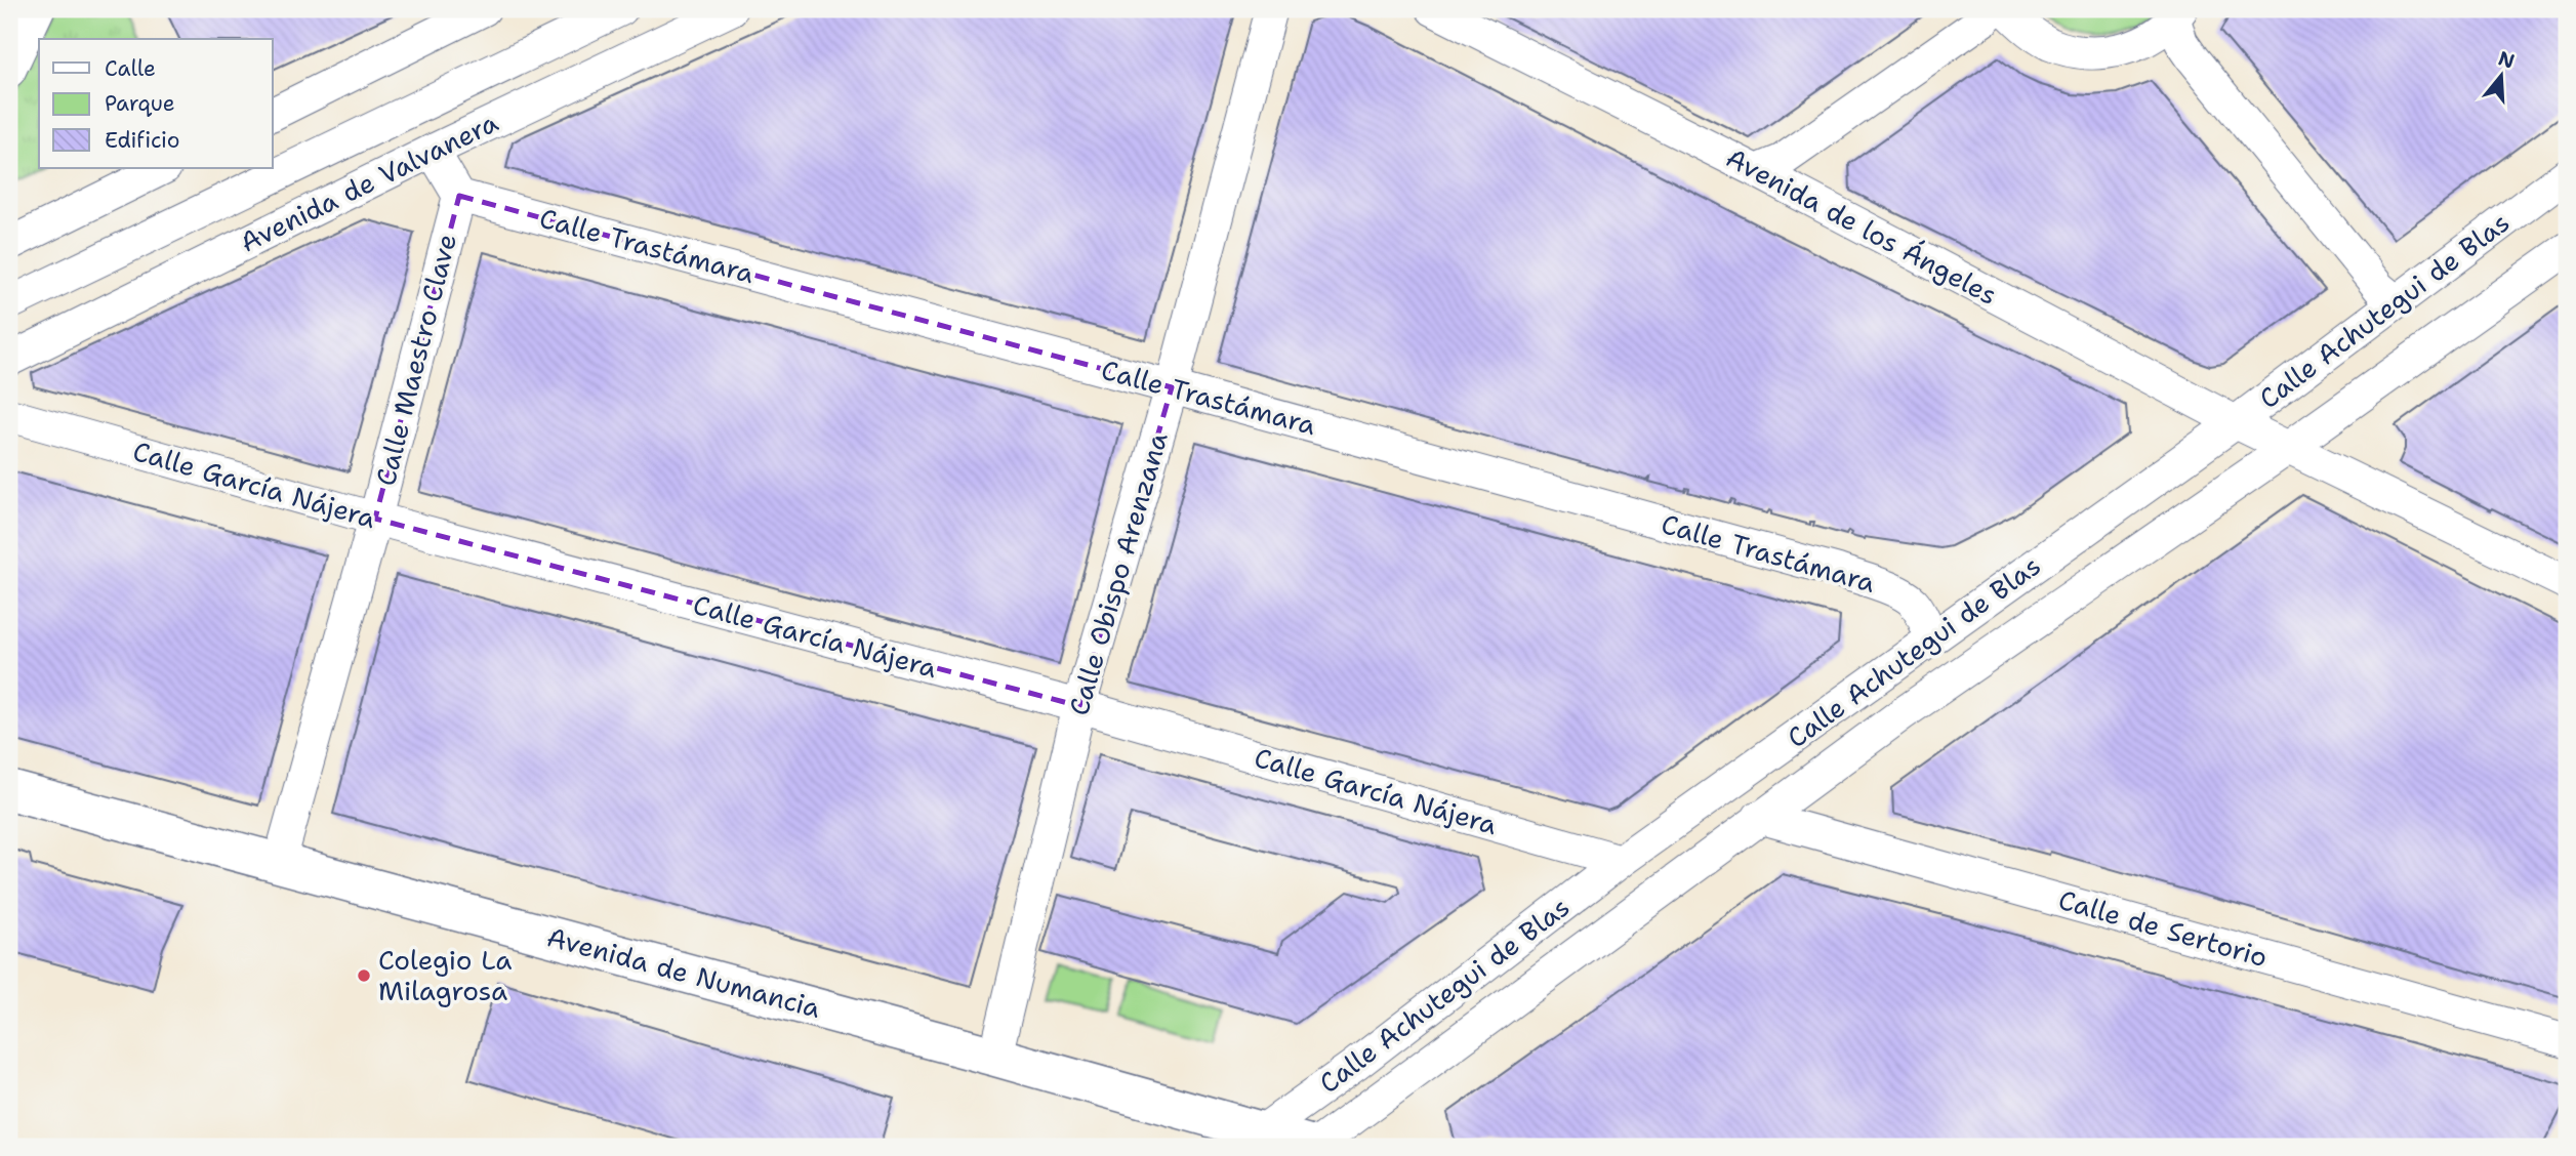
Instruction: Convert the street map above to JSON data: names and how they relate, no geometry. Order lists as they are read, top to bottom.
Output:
{
  "streets": {
    "street": [
      "Avenida de Valvanera",
      "Avenida de los Ángeles",
      "Calle Trastámara",
      "Calle Achutegui de Blas",
      "Calle Maestro Clave",
      "Calle García Nájera",
      "Calle Obispo Arenzana",
      "Calle de Sertorio",
      "Avenida de Numancia"
    ]
  },
  "crossings": [
    ["Avenida de los Ángeles", "Calle Achutegui de Blas"],
    ["Calle Trastámara", "Calle Achutegui de Blas"],
    ["Calle Trastámara", "Calle Maestro Clave"],
    ["Calle Trastámara", "Calle Obispo Arenzana"],
    ["Calle Achutegui de Blas", "Calle García Nájera"],
    ["Calle Achutegui de Blas", "Calle de Sertorio"],
    ["Calle Achutegui de Blas", "Avenida de Numancia"],
    ["Calle Maestro Clave", "Calle García Nájera"],
    ["Calle Maestro Clave", "Avenida de Numancia"],
    ["Calle García Nájera", "Calle Obispo Arenzana"],
    ["Calle Obispo Arenzana", "Avenida de Numancia"]
  ],
  "places": ["Colegio La Milagrosa"],
  "legend": ["Calle", "Parque", "Edificio"],
  "north": "top"
}
